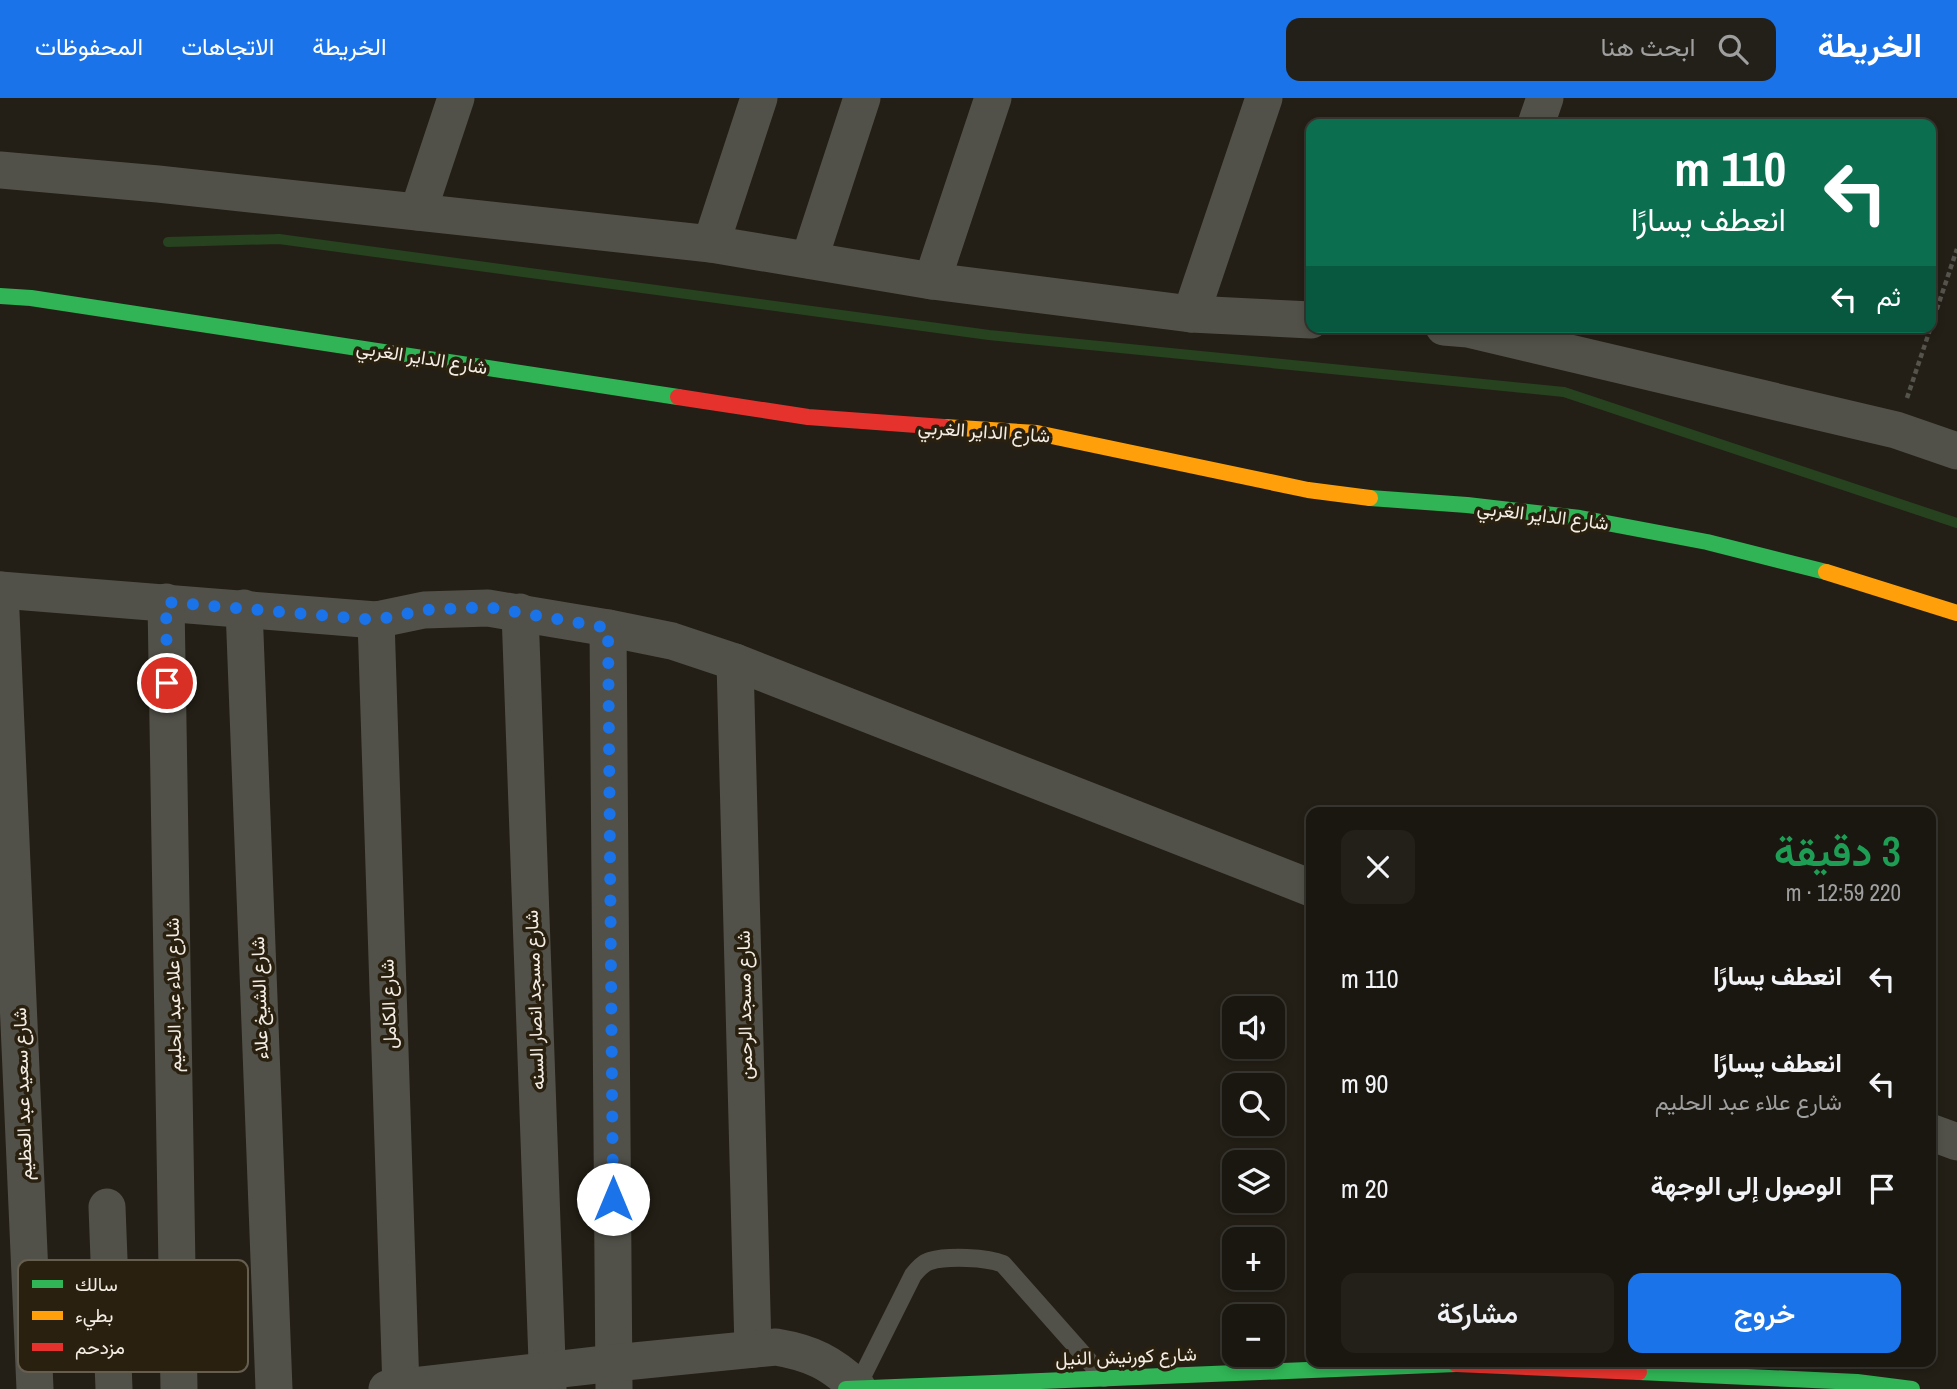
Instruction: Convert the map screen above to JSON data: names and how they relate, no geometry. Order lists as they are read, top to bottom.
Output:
{
  "streets": {
    "main road": ["شارع الداير الغربي", "شارع كورنيش النيل"],
    "street": [
      "شارع علاء عبد الحليم",
      "شارع الشيخ علاء",
      "شارع مسجد انصار السنه",
      "شارع الكامل",
      "شارع مسجد الرحمن",
      "شارع سعيد عبد العظيم"
    ]
  },
  "legend": ["سالك", "بطيء", "مزدحم"],
  "page": {
    "header": "الخريطة",
    "search": "ابحث هنا",
    "nav": ["الخريطة", "الاتجاهات", "المحفوظات"],
    "turn": ["110 m", "انعطف يسارًا"],
    "then": "ثم",
    "heading": ["3 دقيقة", "220 m · 12:59"],
    "list": [
      {
        "name": "انعطف يسارًا",
        "value": "110 m"
      },
      {
        "name": "انعطف يسارًا",
        "note": "شارع علاء عبد الحليم",
        "value": "90 m"
      },
      {
        "name": "الوصول إلى الوجهة",
        "value": "20 m"
      }
    ],
    "map_buttons": ["+", "−"],
    "buttons": ["خروج", "مشاركة"]
  }
}
